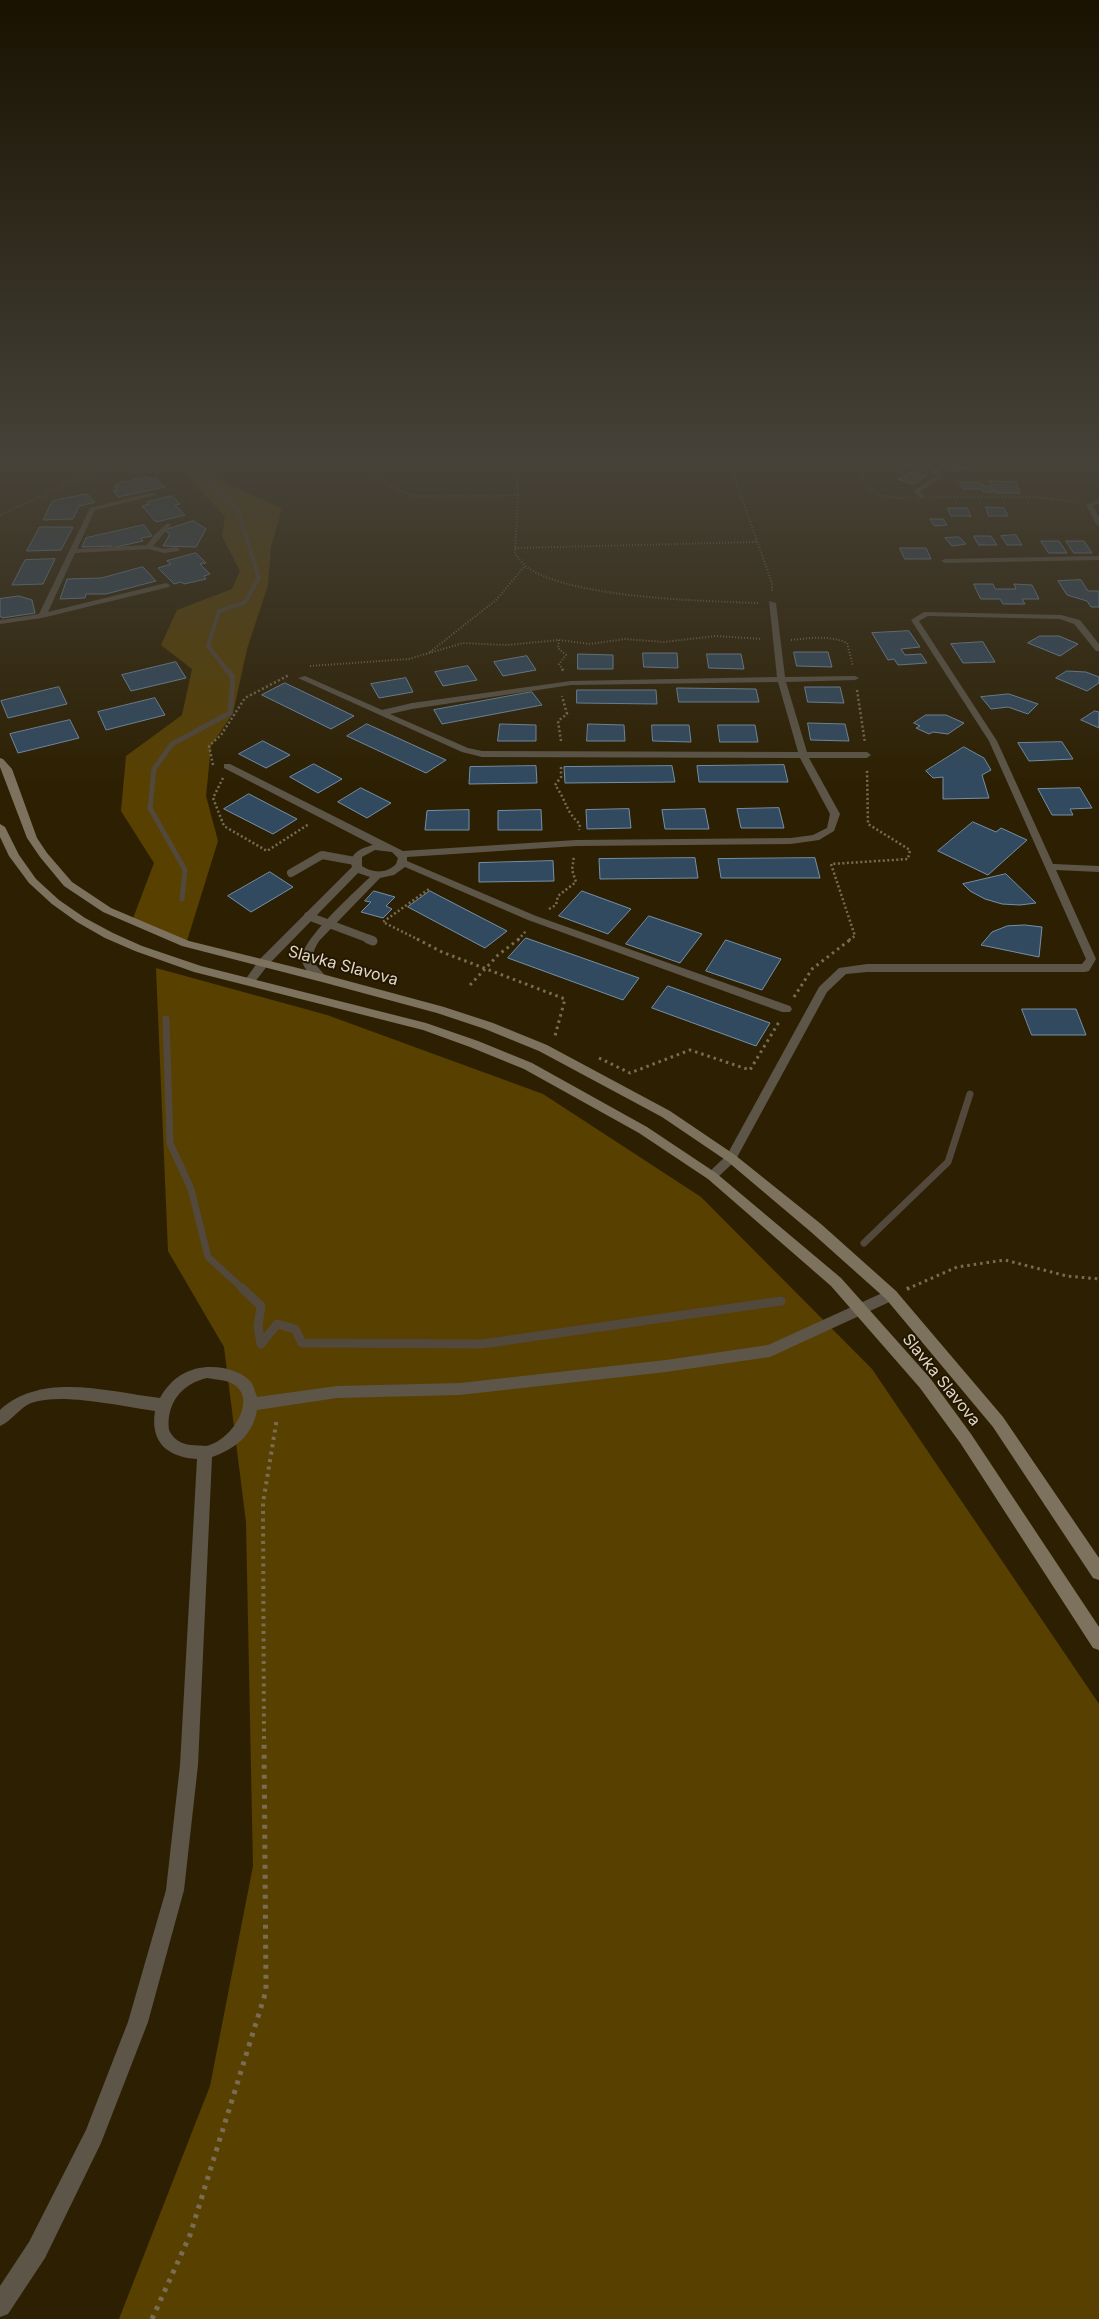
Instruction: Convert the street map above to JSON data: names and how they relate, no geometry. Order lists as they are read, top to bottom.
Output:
{
  "streets": {
    "street": ["Slavka Slavova"]
  }
}
